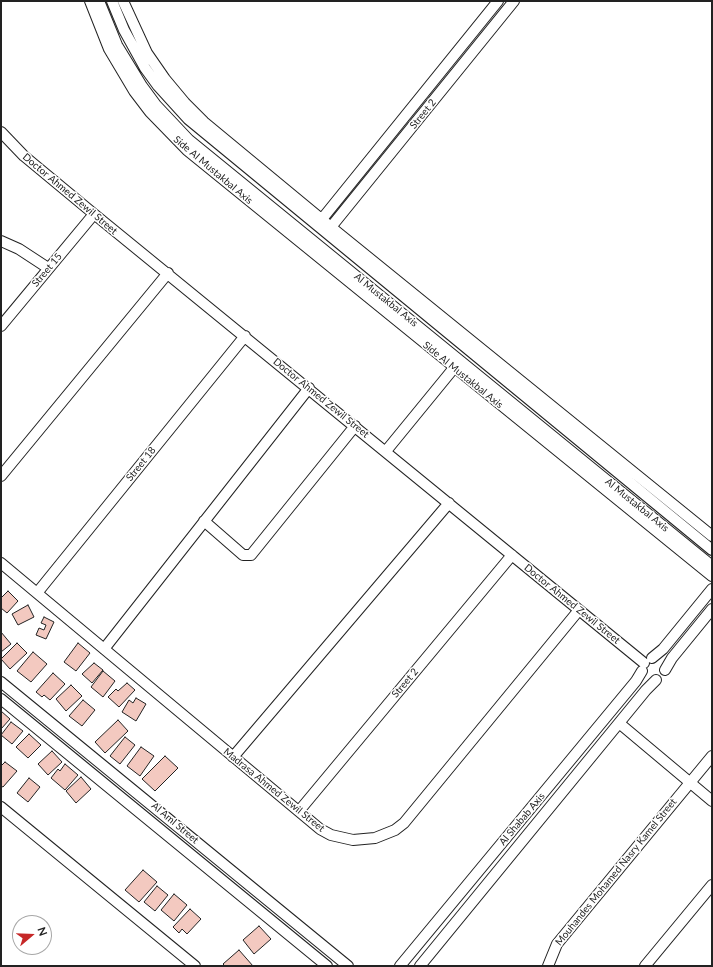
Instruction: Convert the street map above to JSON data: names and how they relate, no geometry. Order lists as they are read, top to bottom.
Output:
{
  "streets": {
    "street": [
      "Street 2",
      "Side Al Mustakbal Axis",
      "Doctor Ahmed Zewil Street",
      "Street 15",
      "Al Mustakbal Axis",
      "Street 18",
      "Madrasa Ahmed Zewil Street",
      "Al Shabab Axis",
      "Al Aml Street",
      "Mouhandes Mohamed Nasry Kamel Street"
    ]
  },
  "crossings": [
    ["Street 2", "Doctor Ahmed Zewil Street"],
    ["Street 2", "Madrasa Ahmed Zewil Street"],
    ["Side Al Mustakbal Axis", "Al Mustakbal Axis"],
    ["Doctor Ahmed Zewil Street", "Street 15"],
    ["Doctor Ahmed Zewil Street", "Street 18"],
    ["Doctor Ahmed Zewil Street", "Madrasa Ahmed Zewil Street"],
    ["Doctor Ahmed Zewil Street", "Al Shabab Axis"],
    ["Street 18", "Madrasa Ahmed Zewil Street"]
  ],
  "north": "right"
}
